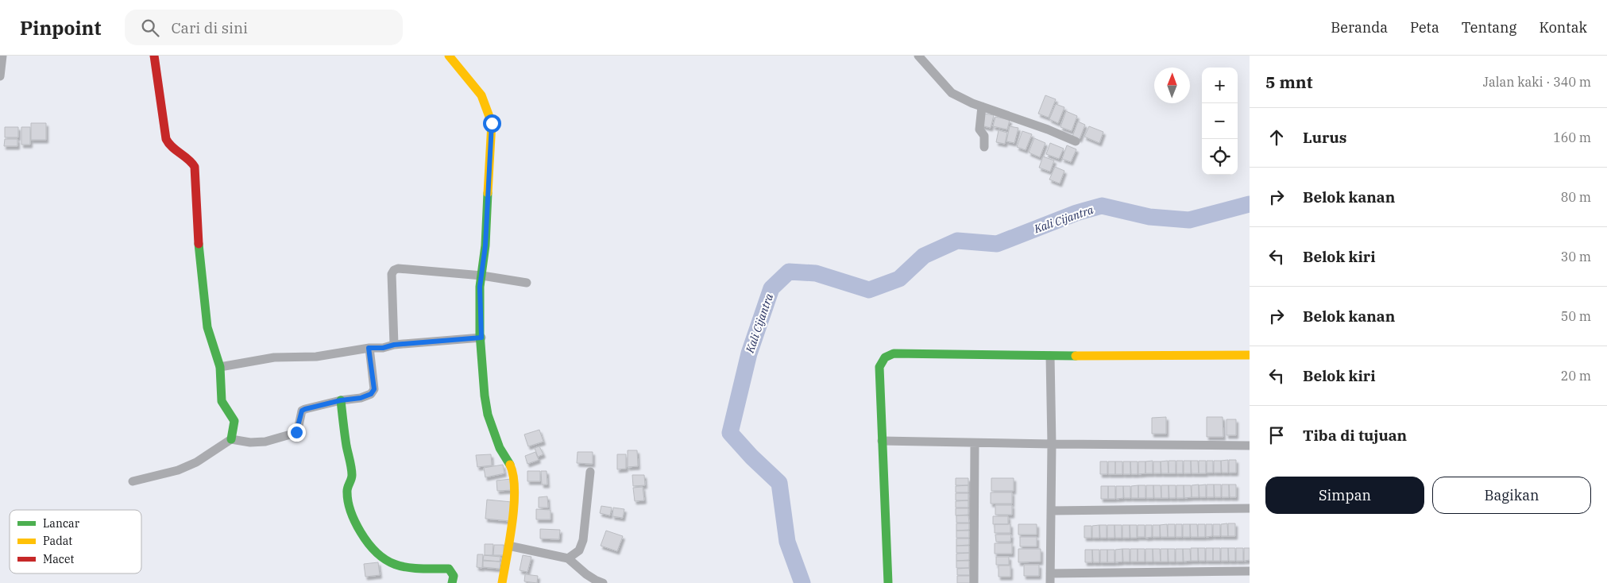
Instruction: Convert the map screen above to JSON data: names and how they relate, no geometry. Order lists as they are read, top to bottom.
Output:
{
  "water": ["Kali Cijantra"],
  "legend": ["Lancar", "Padat", "Macet"],
  "north": "top",
  "page": {
    "header": "Pinpoint",
    "search": "Cari di sini",
    "nav": [
      "Beranda",
      "Peta",
      "Tentang",
      "Kontak"
    ],
    "heading": ["5 mnt", "Jalan kaki · 340 m"],
    "map_buttons": ["+", "−"],
    "list": [
      ["Lurus", "160 m"],
      ["Belok kanan", "80 m"],
      ["Belok kiri", "30 m"],
      ["Belok kanan", "50 m"],
      ["Belok kiri", "20 m"],
      "Tiba di tujuan"
    ],
    "buttons": ["Simpan", "Bagikan"]
  }
}
